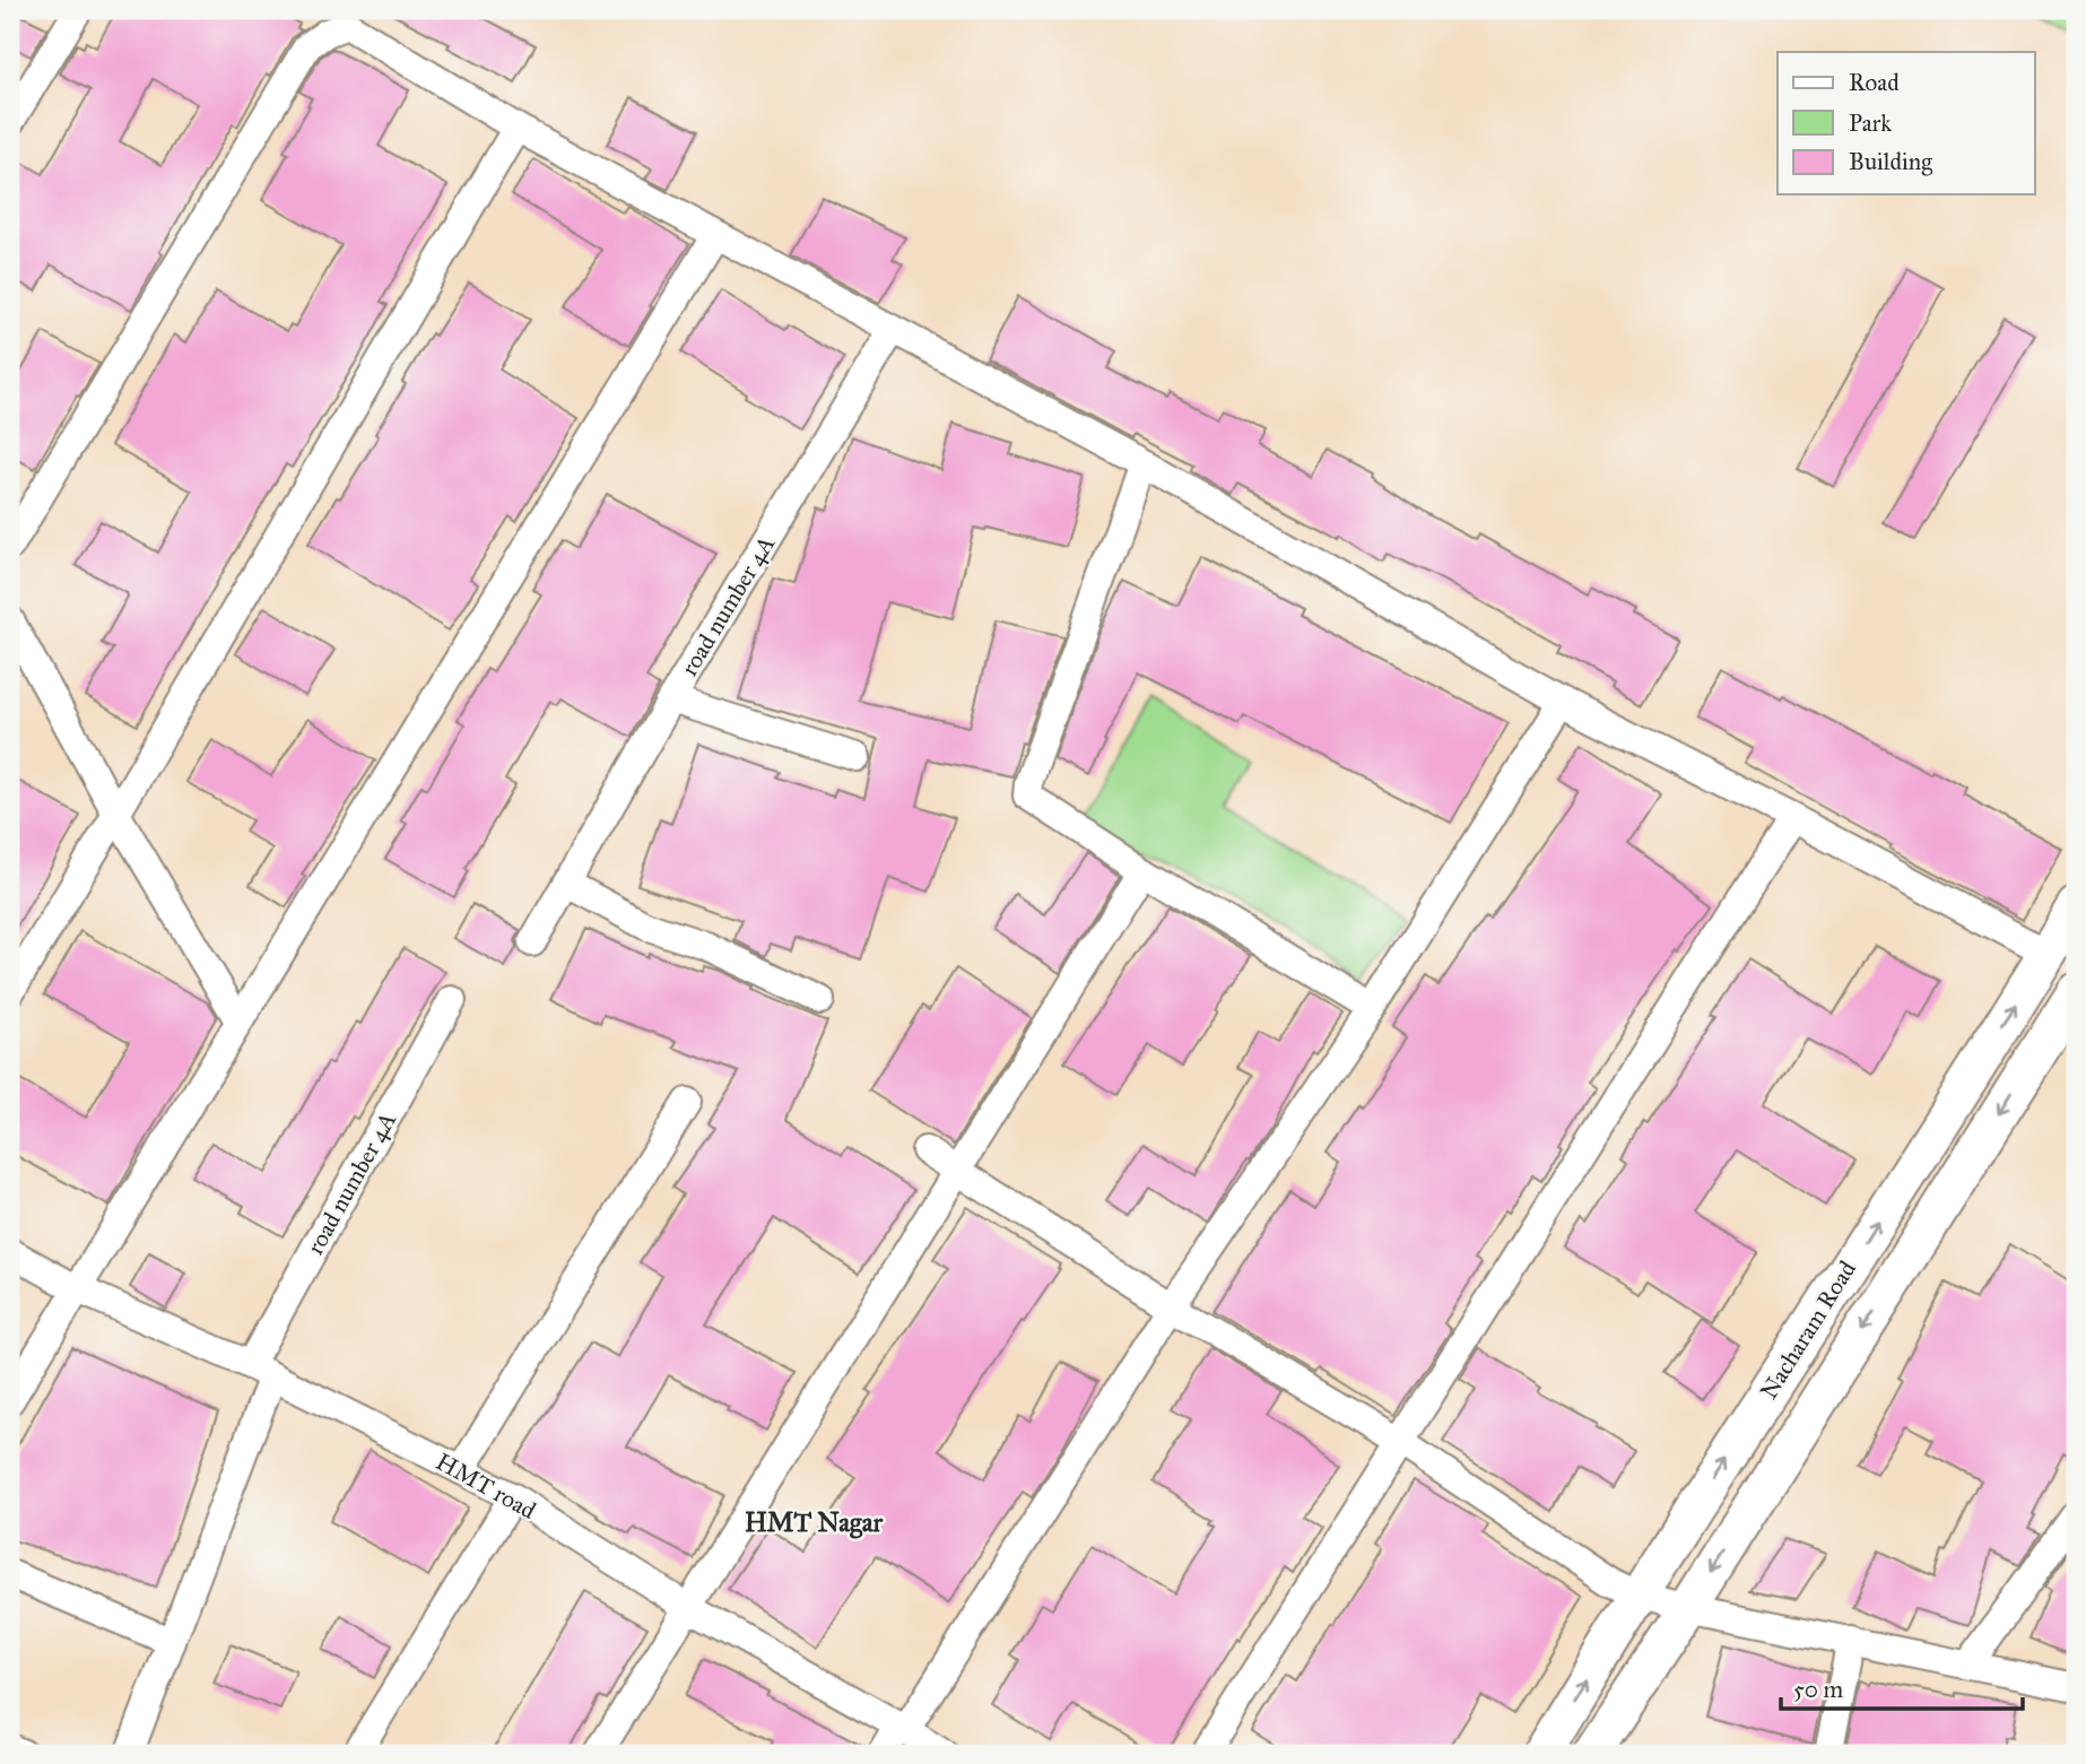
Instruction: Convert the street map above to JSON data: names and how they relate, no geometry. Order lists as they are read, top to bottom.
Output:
{
  "streets": {
    "main road": ["Nacharam Road"],
    "street": ["road number 4A", "HMT road"]
  },
  "crossings": [
    ["road number 4A", "HMT road"]
  ],
  "districts": ["HMT Nagar"],
  "legend": ["Road", "Park", "Building"],
  "scale_bar": "50 m"
}
